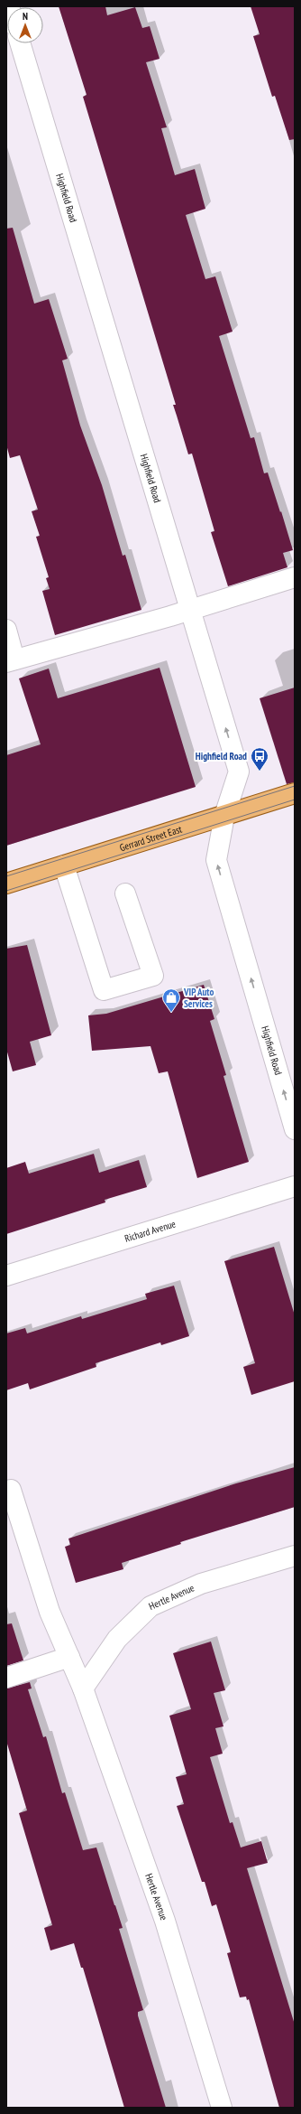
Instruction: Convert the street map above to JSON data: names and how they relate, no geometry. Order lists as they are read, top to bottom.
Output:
{
  "streets": {
    "main road": ["Gerrard Street East"],
    "street": ["Highfield Road", "Richard Avenue", "Hertle Avenue"]
  },
  "crossings": [
    ["Highfield Road", "Gerrard Street East"]
  ],
  "one_way": ["Highfield Road"],
  "places": {
    "bus stop": ["Highfield Road"],
    "shop": ["VIP Auto Services"]
  },
  "north": "top"
}
